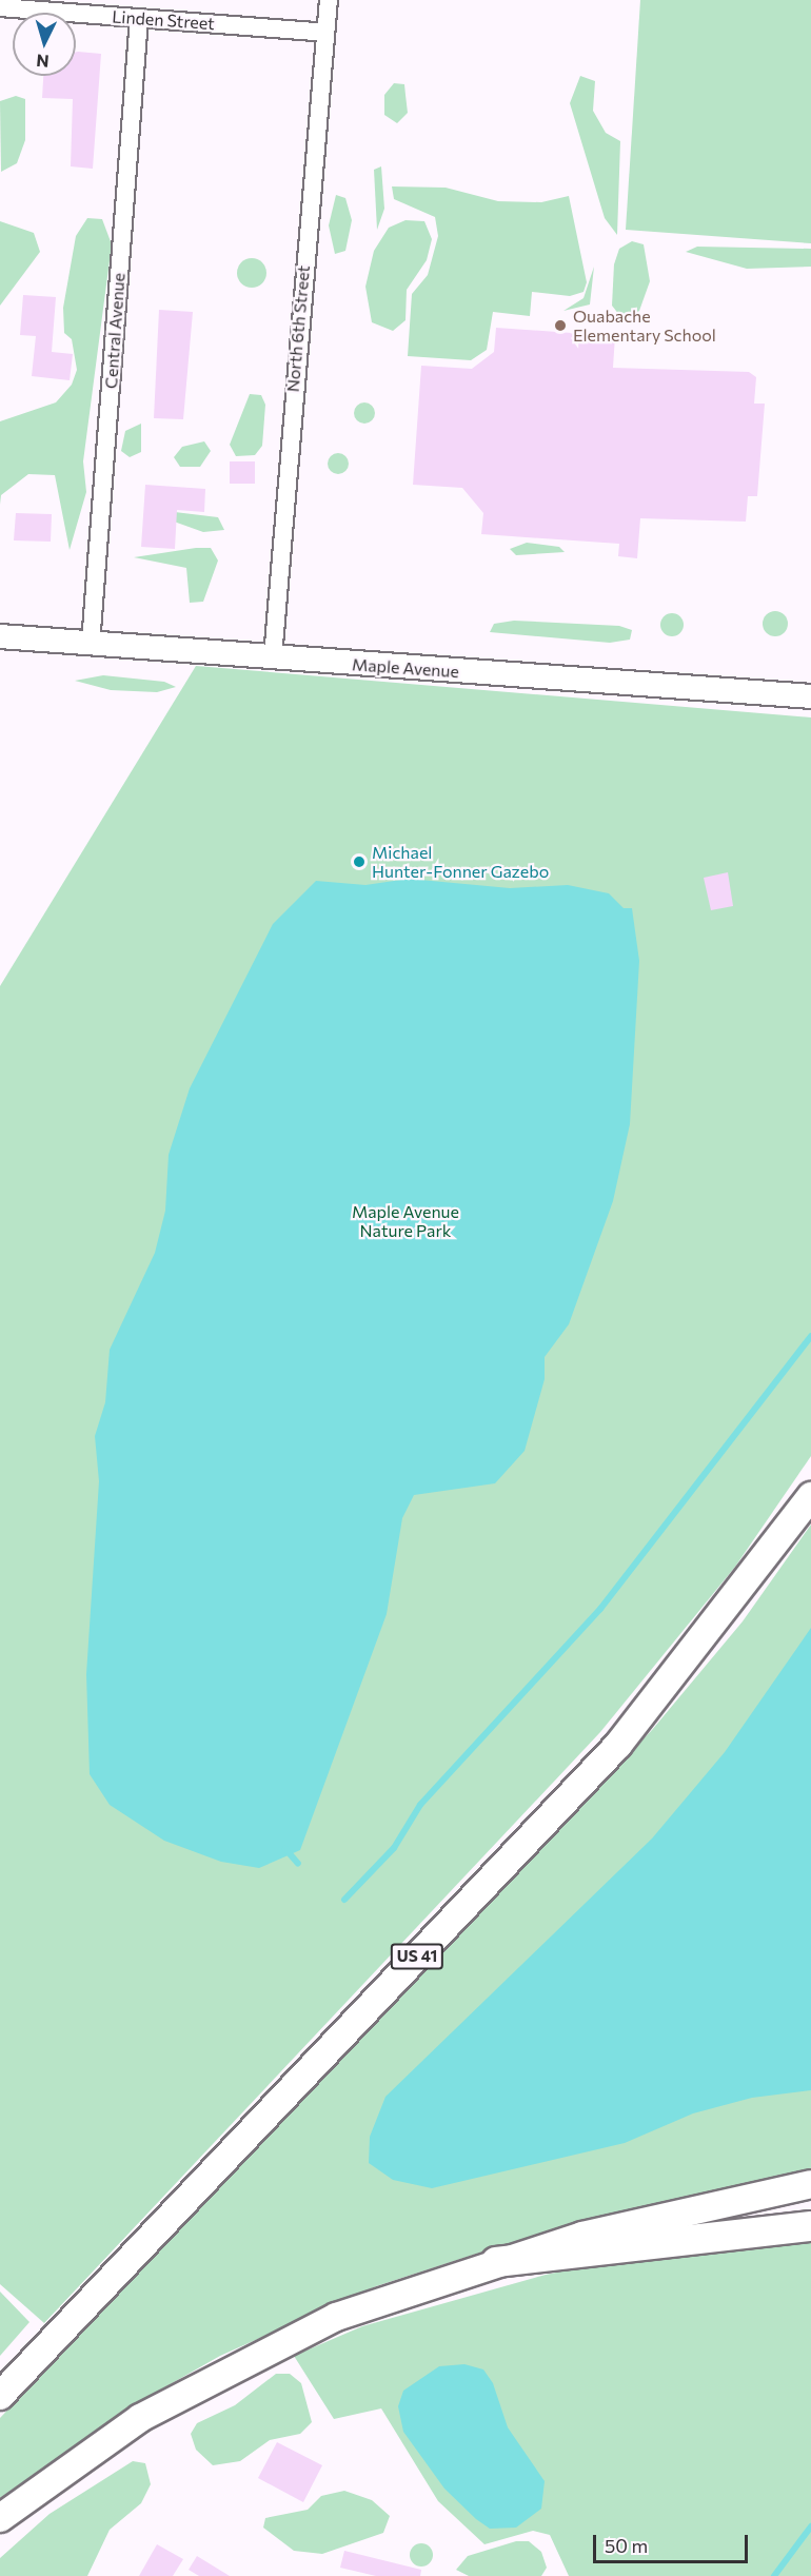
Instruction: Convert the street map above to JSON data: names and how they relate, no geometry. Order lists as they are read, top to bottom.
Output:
{
  "streets": {
    "main road": ["Maple Avenue", "US 41"],
    "street": ["Linden Street", "North 6th Street", "Central Avenue"]
  },
  "crossings": [
    ["Linden Street", "North 6th Street"],
    ["Linden Street", "Central Avenue"],
    ["North 6th Street", "Maple Avenue"],
    ["Central Avenue", "Maple Avenue"]
  ],
  "parks": ["Maple Avenue Nature Park"],
  "places": ["Ouabache Elementary School", "Michael Hunter-Fonner Gazebo"],
  "scale_bar": "50 m",
  "north": "bottom"
}
